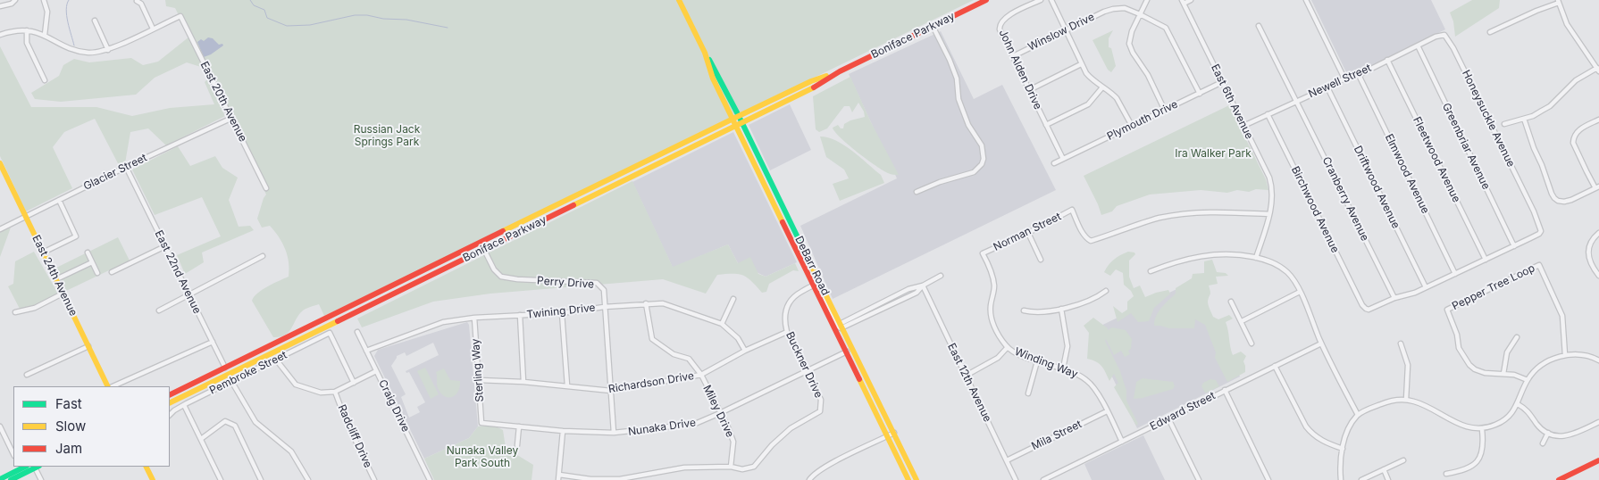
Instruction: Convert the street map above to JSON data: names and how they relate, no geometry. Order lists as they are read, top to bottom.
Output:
{
  "streets": {
    "main road": ["Boniface Parkway", "DeBarr Road", "East 24th Avenue"],
    "street": [
      "Winslow Drive",
      "John Alden Drive",
      "Newell Street",
      "East 20th Avenue",
      "East 6th Avenue",
      "Honeysuckle Avenue",
      "Plymouth Drive",
      "Greenbriar Avenue",
      "Fleetwood Avenue",
      "Glacier Street",
      "Elmwood Avenue",
      "Driftwood Avenue",
      "Cranberry Avenue",
      "Birchwood Avenue",
      "Norman Street",
      "East 22nd Avenue",
      "Perry Drive",
      "Pepper Tree Loop",
      "Twining Drive",
      "Winding Way",
      "Buckner Drive",
      "Sterling Way",
      "Pembroke Street",
      "Richardson Drive",
      "East 12th Avenue",
      "Craig Drive",
      "Miley Drive",
      "Edward Street",
      "Nunaka Drive",
      "Mila Street",
      "Radcliff Drive"
    ]
  },
  "crossings": [
    ["Winslow Drive", "John Alden Drive"],
    ["Winslow Drive", "Plymouth Drive"],
    ["Boniface Parkway", "DeBarr Road"],
    ["Boniface Parkway", "East 22nd Avenue"],
    ["Boniface Parkway", "Perry Drive"],
    ["John Alden Drive", "Plymouth Drive"],
    ["Newell Street", "East 6th Avenue"],
    ["Newell Street", "Honeysuckle Avenue"],
    ["Newell Street", "Greenbriar Avenue"],
    ["Newell Street", "Fleetwood Avenue"],
    ["Newell Street", "Elmwood Avenue"],
    ["Newell Street", "Driftwood Avenue"],
    ["Newell Street", "Cranberry Avenue"],
    ["Newell Street", "Birchwood Avenue"],
    ["East 20th Avenue", "Glacier Street"],
    ["East 6th Avenue", "Plymouth Drive"],
    ["East 6th Avenue", "Norman Street"],
    ["Honeysuckle Avenue", "Greenbriar Avenue"],
    ["Glacier Street", "East 22nd Avenue"],
    ["Glacier Street", "East 24th Avenue"],
    ["Cranberry Avenue", "Birchwood Avenue"],
    ["Norman Street", "Winding Way"],
    ["DeBarr Road", "Buckner Drive"],
    ["DeBarr Road", "Nunaka Drive"],
    ["Perry Drive", "Twining Drive"],
    ["Perry Drive", "Richardson Drive"],
    ["Perry Drive", "Nunaka Drive"],
    ["Twining Drive", "Sterling Way"],
    ["Twining Drive", "Richardson Drive"],
    ["Twining Drive", "Craig Drive"],
    ["Twining Drive", "Miley Drive"],
    ["Winding Way", "Edward Street"],
    ["Winding Way", "Mila Street"],
    ["Buckner Drive", "Richardson Drive"],
    ["Buckner Drive", "Miley Drive"],
    ["Buckner Drive", "Nunaka Drive"],
    ["Sterling Way", "Richardson Drive"],
    ["Sterling Way", "Nunaka Drive"],
    ["Richardson Drive", "Miley Drive"],
    ["East 12th Avenue", "Mila Street"],
    ["Miley Drive", "Nunaka Drive"]
  ],
  "parks": ["Russian Jack Springs Park", "Ira Walker Park", "Nunaka Valley Park South"],
  "legend": ["Fast", "Slow", "Jam"]
}
